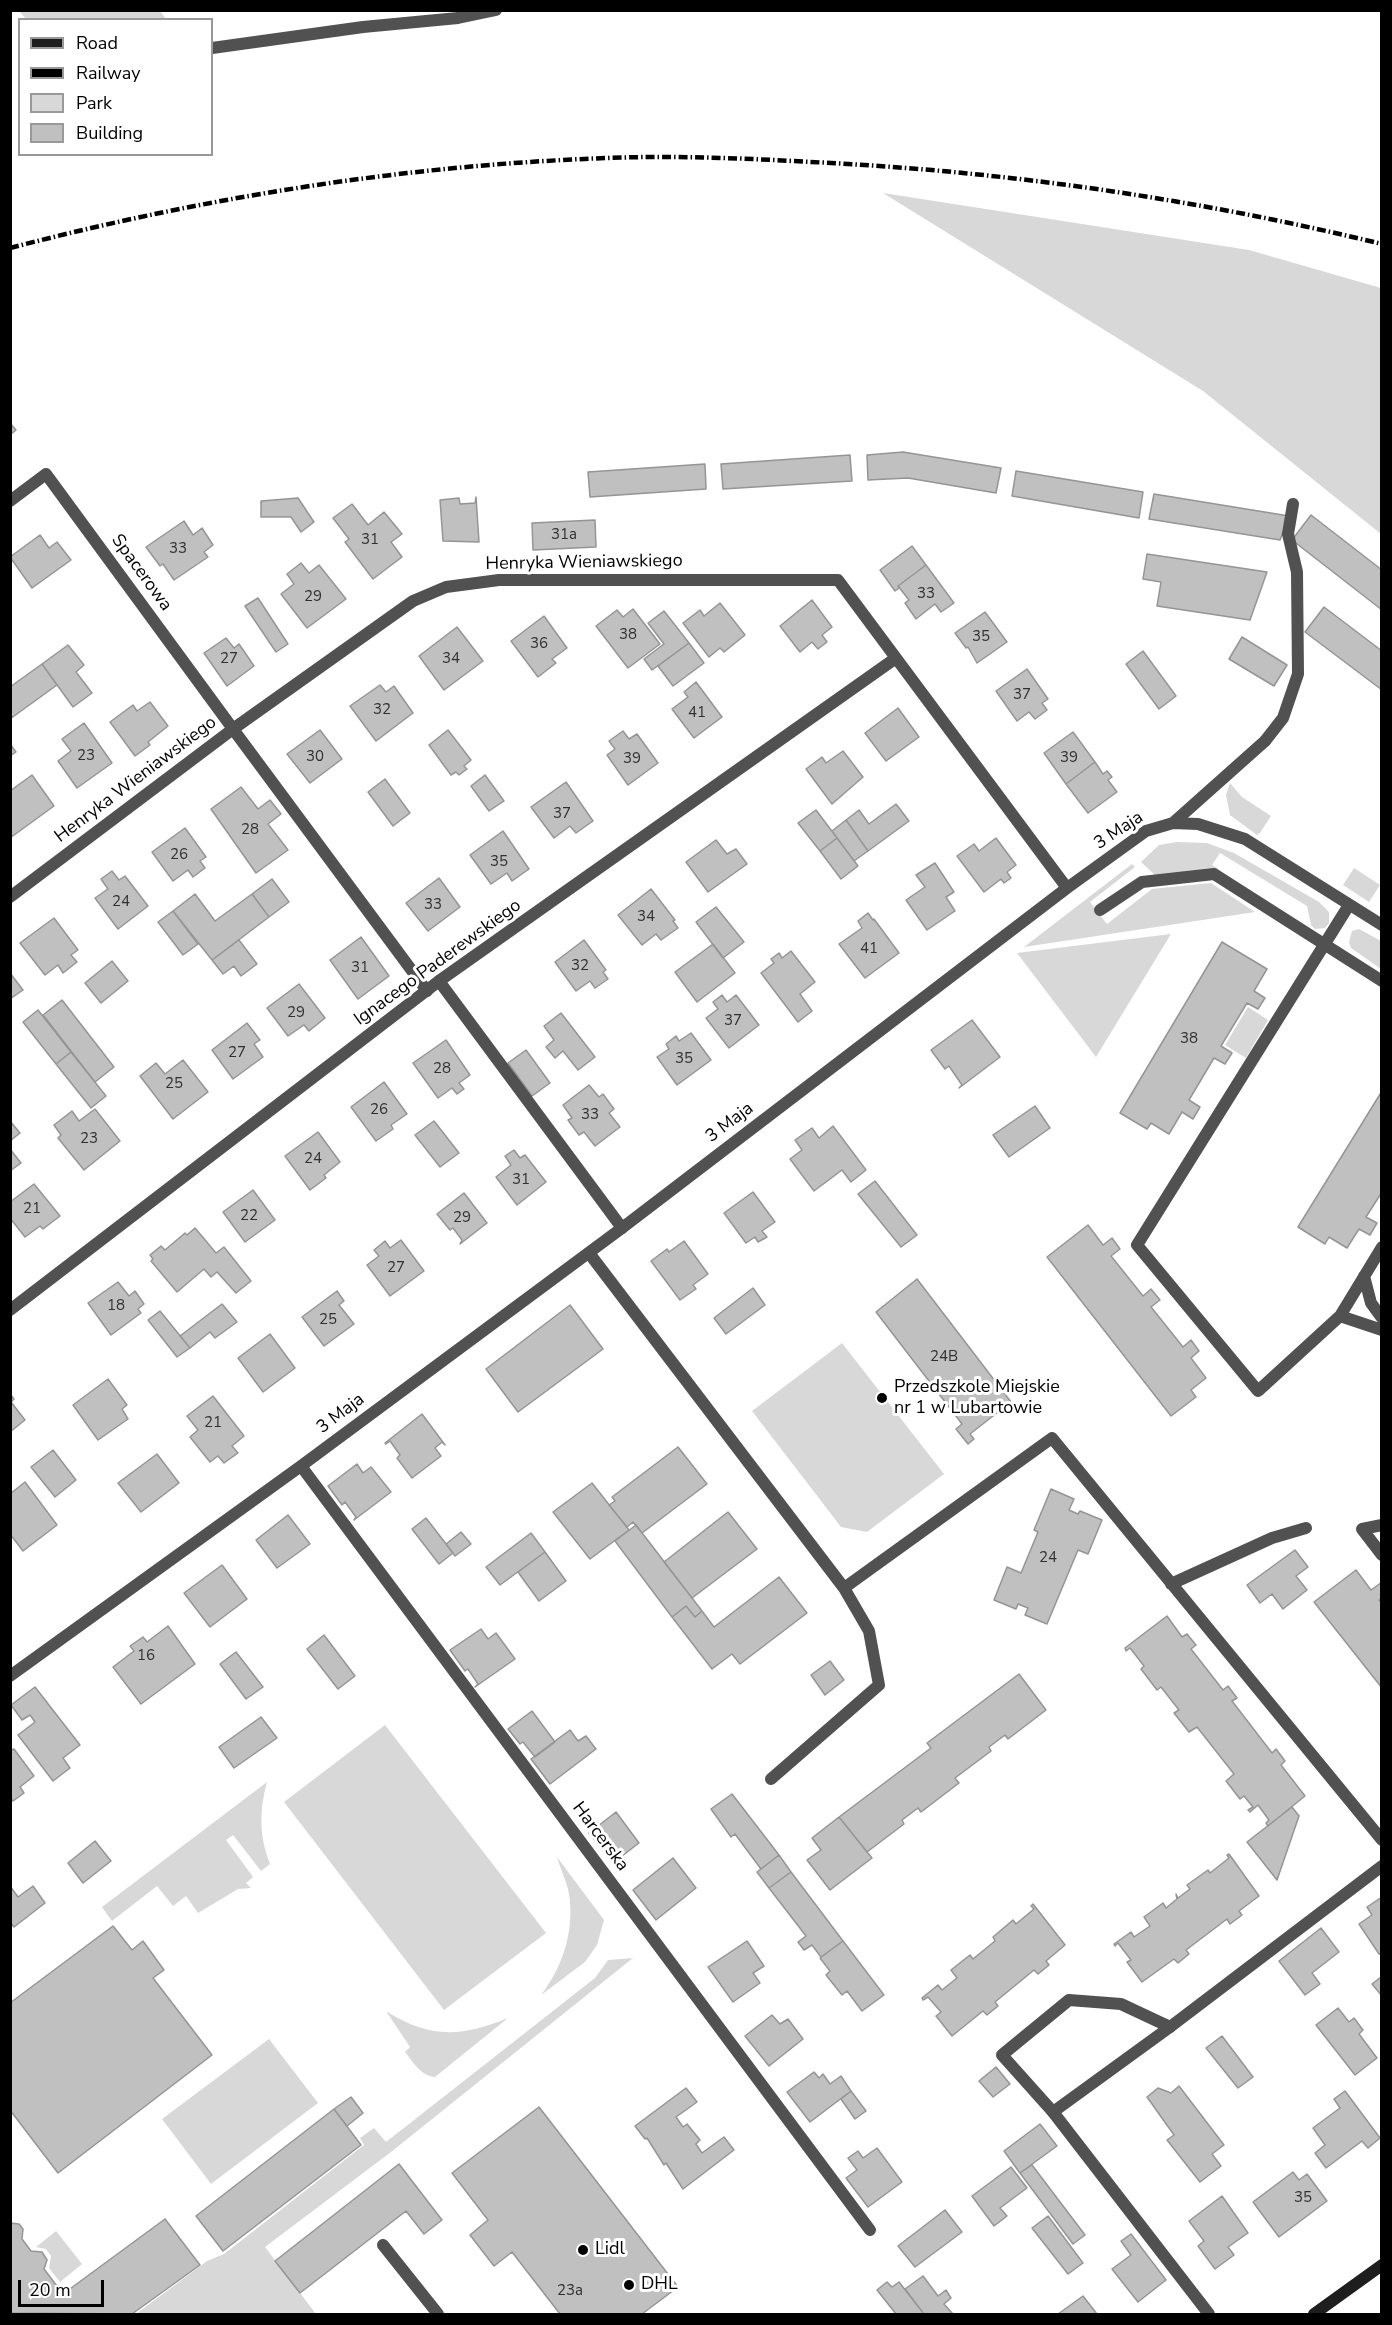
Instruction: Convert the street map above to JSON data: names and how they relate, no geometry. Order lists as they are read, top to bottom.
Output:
{
  "streets": {
    "street": [
      "Henryka Wieniawskiego",
      "Spacerowa",
      "3 Maja",
      "Ignacego Paderewskiego",
      "Harcerska"
    ]
  },
  "crossings": [
    ["Henryka Wieniawskiego", "Spacerowa"],
    ["Henryka Wieniawskiego", "3 Maja"],
    ["Henryka Wieniawskiego", "Ignacego Paderewskiego"],
    ["3 Maja", "Harcerska"]
  ],
  "places": ["Przedszkole Miejskie nr 1 w Lubartowie", "Lidl", "DHL"],
  "house_numbers": [
    "31a",
    "31",
    "33",
    "33",
    "29",
    "38",
    "35",
    "36",
    "27",
    "34",
    "37",
    "32",
    "41",
    "23",
    "30",
    "39",
    "39",
    "37",
    "28",
    "26",
    "35",
    "24",
    "33",
    "34",
    "41",
    "32",
    "31",
    "29",
    "37",
    "38",
    "27",
    "35",
    "28",
    "25",
    "26",
    "33",
    "23",
    "24",
    "31",
    "21",
    "22",
    "29",
    "27",
    "18",
    "25",
    "24B",
    "21",
    "24",
    "16",
    "35",
    "23a"
  ],
  "legend": [
    "Road",
    "Railway",
    "Park",
    "Building"
  ],
  "scale_bar": "20 m"
}
